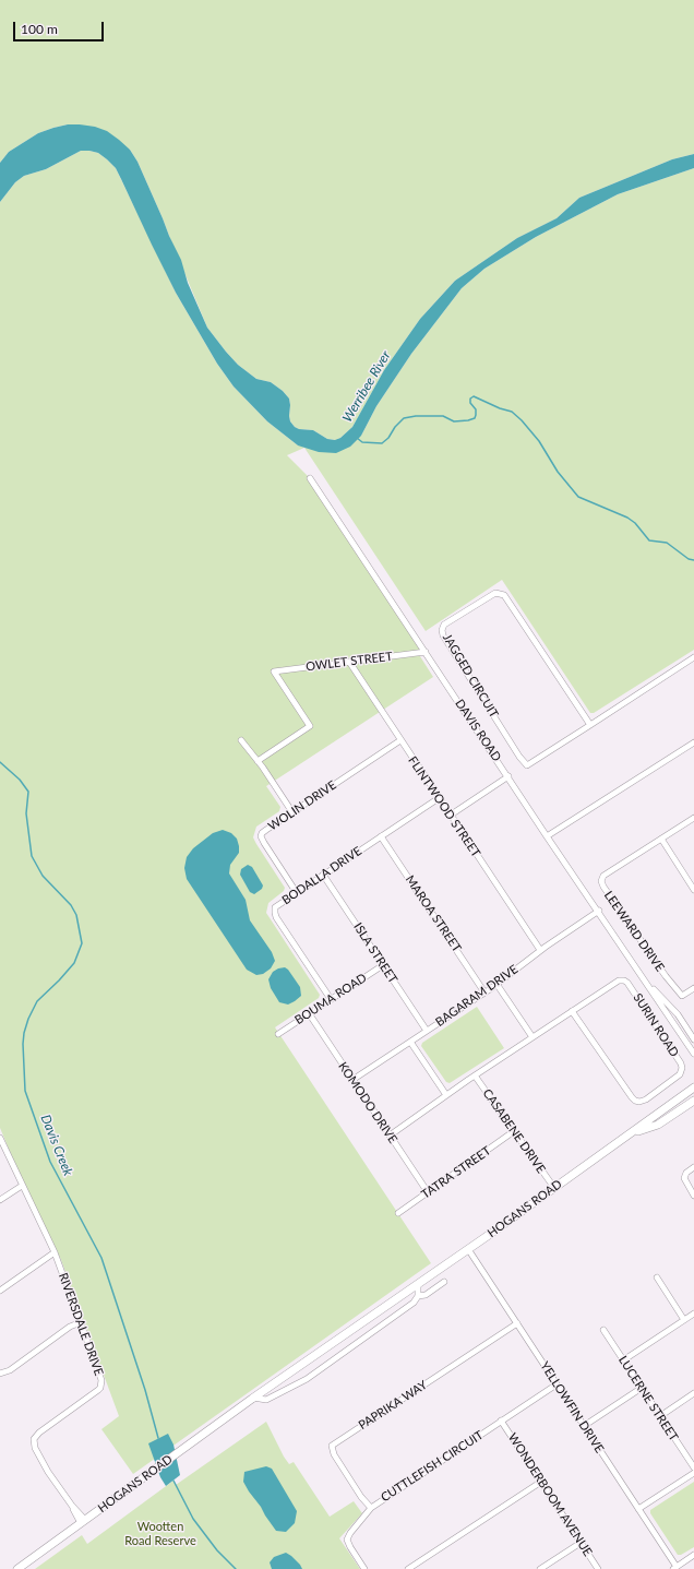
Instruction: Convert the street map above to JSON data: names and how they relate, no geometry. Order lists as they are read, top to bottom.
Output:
{
  "streets": {
    "street": [
      "OWLET STREET",
      "JAGGED CIRCUIT",
      "DAVIS ROAD",
      "WOLIN DRIVE",
      "FLINTWOOD STREET",
      "BODALLA DRIVE",
      "MAROA STREET",
      "LEEWARD DRIVE",
      "ISLA STREET",
      "BAGARAM DRIVE",
      "BOUMA ROAD",
      "SURIN ROAD",
      "KOMODO DRIVE",
      "CASABENE DRIVE",
      "TATRA STREET",
      "HOGANS ROAD",
      "RIVERSDALE DRIVE",
      "LUCERNE STREET",
      "PAPRIKA WAY",
      "YELLOWFIN DRIVE",
      "CUTTLEFISH CIRCUIT",
      "WONDERBOOM AVENUE"
    ]
  },
  "crossings": [
    ["OWLET STREET", "DAVIS ROAD"],
    ["OWLET STREET", "FLINTWOOD STREET"],
    ["DAVIS ROAD", "BAGARAM DRIVE"],
    ["WOLIN DRIVE", "FLINTWOOD STREET"],
    ["WOLIN DRIVE", "BODALLA DRIVE"],
    ["FLINTWOOD STREET", "BODALLA DRIVE"],
    ["FLINTWOOD STREET", "BAGARAM DRIVE"],
    ["BODALLA DRIVE", "MAROA STREET"],
    ["BODALLA DRIVE", "ISLA STREET"],
    ["BODALLA DRIVE", "BOUMA ROAD"],
    ["MAROA STREET", "BAGARAM DRIVE"],
    ["ISLA STREET", "BAGARAM DRIVE"],
    ["ISLA STREET", "BOUMA ROAD"],
    ["BAGARAM DRIVE", "KOMODO DRIVE"],
    ["BOUMA ROAD", "KOMODO DRIVE"],
    ["SURIN ROAD", "KOMODO DRIVE"],
    ["SURIN ROAD", "CASABENE DRIVE"],
    ["KOMODO DRIVE", "TATRA STREET"],
    ["CASABENE DRIVE", "TATRA STREET"],
    ["CASABENE DRIVE", "HOGANS ROAD"],
    ["HOGANS ROAD", "RIVERSDALE DRIVE"],
    ["HOGANS ROAD", "YELLOWFIN DRIVE"],
    ["PAPRIKA WAY", "YELLOWFIN DRIVE"],
    ["PAPRIKA WAY", "CUTTLEFISH CIRCUIT"],
    ["YELLOWFIN DRIVE", "CUTTLEFISH CIRCUIT"],
    ["CUTTLEFISH CIRCUIT", "WONDERBOOM AVENUE"]
  ],
  "water": ["Werribee River", "Davis Creek"],
  "parks": ["Wootten Road Reserve"],
  "scale_bar": "100 m"
}
